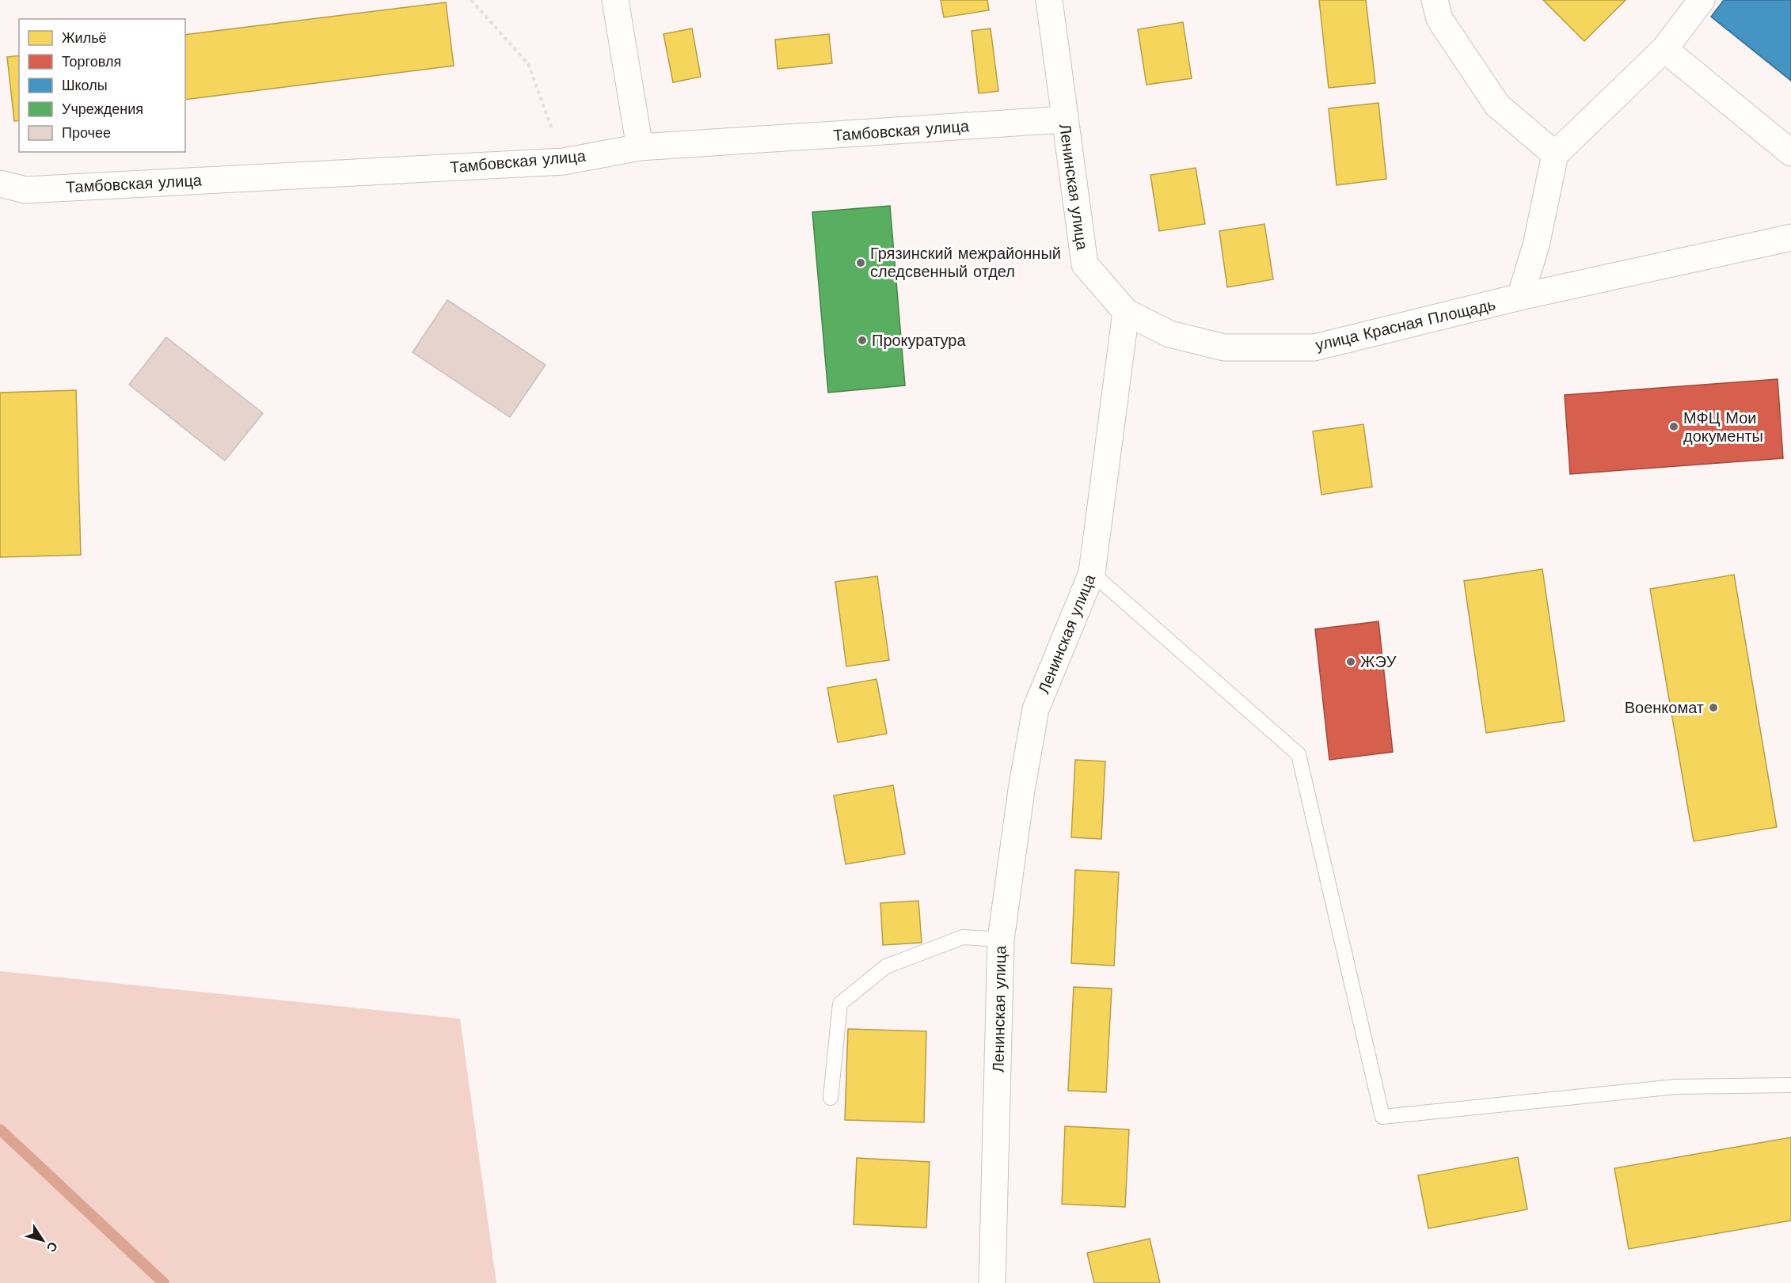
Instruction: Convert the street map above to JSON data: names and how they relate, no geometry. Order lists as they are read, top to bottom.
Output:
{
  "streets": {
    "street": ["Тамбовская улица", "Ленинская улица", "улица Красная Площадь"]
  },
  "crossings": [
    ["Тамбовская улица", "Ленинская улица"],
    ["Ленинская улица", "улица Красная Площадь"]
  ],
  "places": [
    "Грязинский межрайонный следсвенный отдел",
    "Прокуратура",
    "МФЦ Мои документы",
    "ЖЭУ",
    "Военкомат"
  ],
  "legend": [
    "Жильё",
    "Торговля",
    "Школы",
    "Учреждения",
    "Прочее"
  ],
  "north": "bottom right"
}
